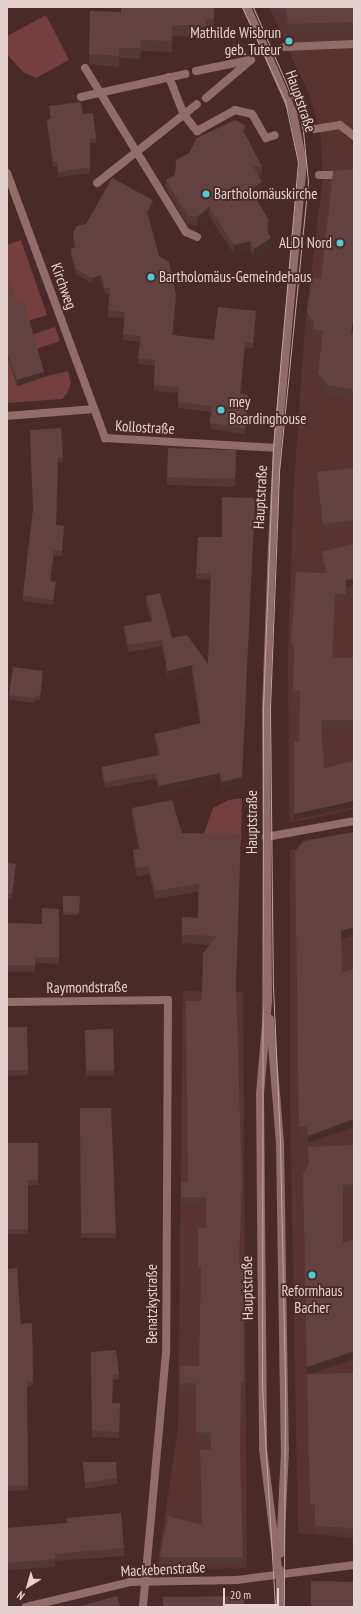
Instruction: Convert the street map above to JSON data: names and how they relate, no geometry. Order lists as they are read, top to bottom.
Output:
{
  "streets": {
    "street": [
      "Hauptstraße",
      "Kirchweg",
      "Kollostraße",
      "Raymondstraße",
      "Benatzkystraße",
      "Mackebenstraße"
    ]
  },
  "crossings": [
    ["Hauptstraße", "Kollostraße"],
    ["Hauptstraße", "Mackebenstraße"],
    ["Kirchweg", "Kollostraße"],
    ["Raymondstraße", "Benatzkystraße"],
    ["Benatzkystraße", "Mackebenstraße"]
  ],
  "places": [
    "Mathilde Wisbrun geb. Tuteur",
    "Bartholomäuskirche",
    "ALDI Nord",
    "Bartholomäus-Gemeindehaus",
    "mey Boardinghouse",
    "Reformhaus Bacher"
  ],
  "scale_bar": "20 m",
  "north": "bottom left"
}
